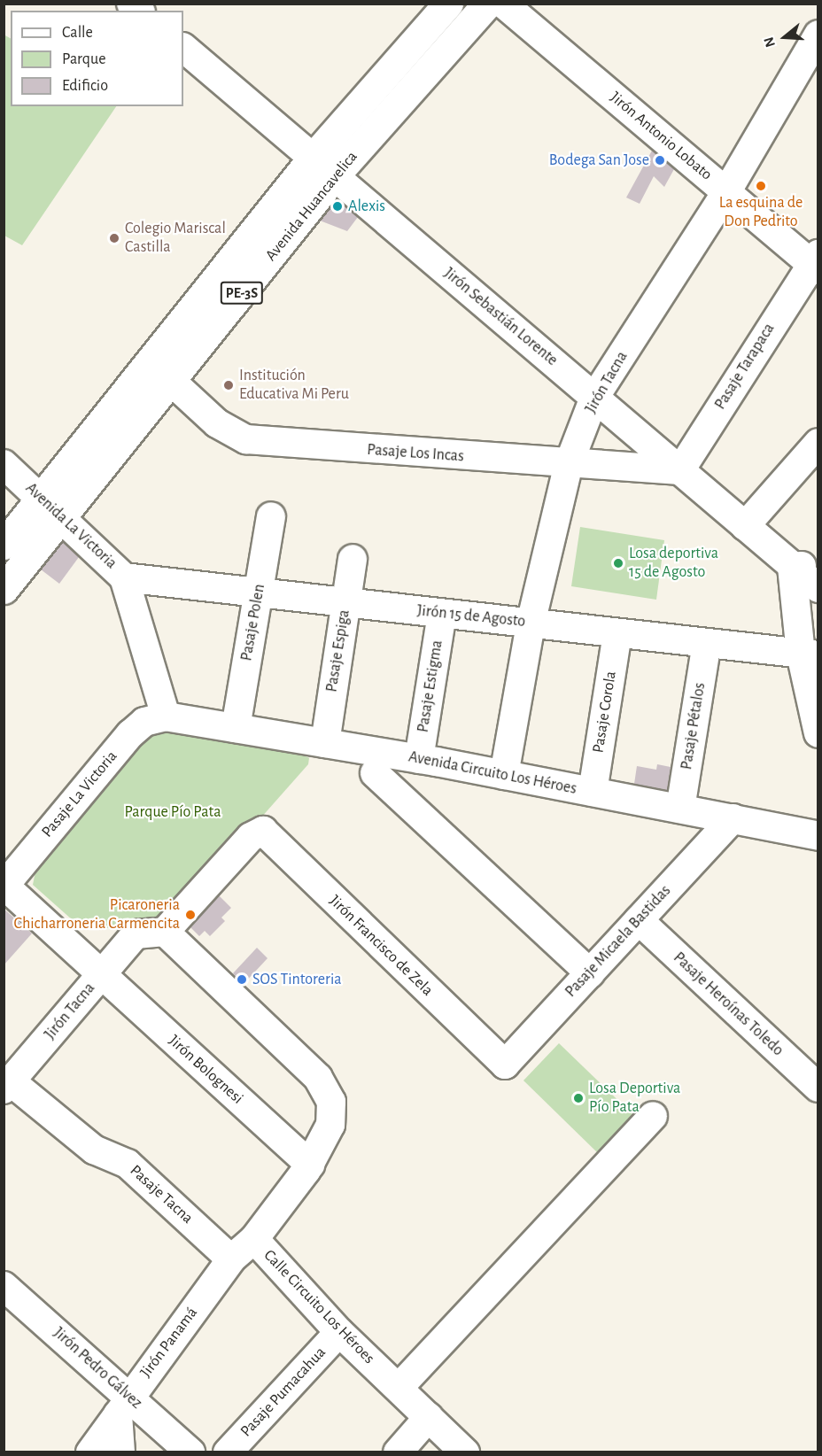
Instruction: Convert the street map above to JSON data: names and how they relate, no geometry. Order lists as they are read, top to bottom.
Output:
{
  "streets": {
    "highway": ["Avenida Huancavelica", "PE-3S"],
    "street": [
      "Jirón Antonio Lobato",
      "Jirón Sebastián Lorente",
      "Pasaje Tarapaca",
      "Jirón Tacna",
      "Pasaje Los Incas",
      "Avenida La Victoria",
      "Jirón 15 de Agosto",
      "Pasaje Polen",
      "Pasaje Espiga",
      "Pasaje Estigma",
      "Pasaje Corola",
      "Pasaje Pétalos",
      "Avenida Circuito Los Héroes",
      "Pasaje La Victoria",
      "Pasaje Micaela Bastidas",
      "Jirón Francisco de Zela",
      "Pasaje Heroínas Toledo",
      "Jirón Bolognesi",
      "Pasaje Tacna",
      "Calle Circuito Los Héroes",
      "Jirón Panamá",
      "Jirón Pedro Gálvez",
      "Pasaje Pumacahua"
    ]
  },
  "crossings": [
    ["Jirón Antonio Lobato", "Pasaje Tarapaca"],
    ["Jirón Antonio Lobato", "Jirón Tacna"],
    ["Avenida Huancavelica", "Jirón Sebastián Lorente"],
    ["Avenida Huancavelica", "Pasaje Los Incas"],
    ["Avenida Huancavelica", "Avenida La Victoria"],
    ["Jirón Sebastián Lorente", "Pasaje Tarapaca"],
    ["Jirón Sebastián Lorente", "Jirón Tacna"],
    ["Jirón Sebastián Lorente", "Pasaje Los Incas"],
    ["Pasaje Tarapaca", "Pasaje Los Incas"],
    ["Jirón Tacna", "Pasaje Los Incas"],
    ["Jirón Tacna", "Jirón 15 de Agosto"],
    ["Jirón Tacna", "Avenida Circuito Los Héroes"],
    ["Jirón Tacna", "Jirón Francisco de Zela"],
    ["Jirón Tacna", "Jirón Bolognesi"],
    ["Jirón Tacna", "Pasaje Tacna"],
    ["Jirón Tacna", "Calle Circuito Los Héroes"],
    ["Avenida La Victoria", "Jirón 15 de Agosto"],
    ["Avenida La Victoria", "Avenida Circuito Los Héroes"],
    ["Avenida La Victoria", "Pasaje La Victoria"],
    ["Jirón 15 de Agosto", "Pasaje Polen"],
    ["Jirón 15 de Agosto", "Pasaje Espiga"],
    ["Jirón 15 de Agosto", "Pasaje Estigma"],
    ["Jirón 15 de Agosto", "Pasaje Corola"],
    ["Jirón 15 de Agosto", "Pasaje Pétalos"],
    ["Pasaje Polen", "Avenida Circuito Los Héroes"],
    ["Pasaje Espiga", "Avenida Circuito Los Héroes"],
    ["Pasaje Estigma", "Avenida Circuito Los Héroes"],
    ["Pasaje Corola", "Avenida Circuito Los Héroes"],
    ["Pasaje Pétalos", "Avenida Circuito Los Héroes"],
    ["Avenida Circuito Los Héroes", "Pasaje La Victoria"],
    ["Avenida Circuito Los Héroes", "Pasaje Micaela Bastidas"],
    ["Pasaje La Victoria", "Jirón Bolognesi"],
    ["Pasaje Micaela Bastidas", "Jirón Francisco de Zela"],
    ["Pasaje Micaela Bastidas", "Pasaje Heroínas Toledo"],
    ["Jirón Francisco de Zela", "Calle Circuito Los Héroes"],
    ["Jirón Bolognesi", "Calle Circuito Los Héroes"],
    ["Pasaje Tacna", "Jirón Panamá"],
    ["Calle Circuito Los Héroes", "Jirón Panamá"],
    ["Calle Circuito Los Héroes", "Pasaje Pumacahua"],
    ["Jirón Panamá", "Jirón Pedro Gálvez"]
  ],
  "parks": ["Parque Pío Pata"],
  "places": [
    "Bodega San Jose",
    "La esquina de Don Pedrito",
    "Alexis",
    "Colegio Mariscal Castilla",
    "Institución Educativa Mi Peru",
    "Losa deportiva 15 de Agosto",
    "Picaroneria Chicharroneria Carmencita",
    "SOS Tintoreria",
    "Losa Deportiva Pío Pata"
  ],
  "legend": ["Calle", "Parque", "Edificio"],
  "north": "left"
}
